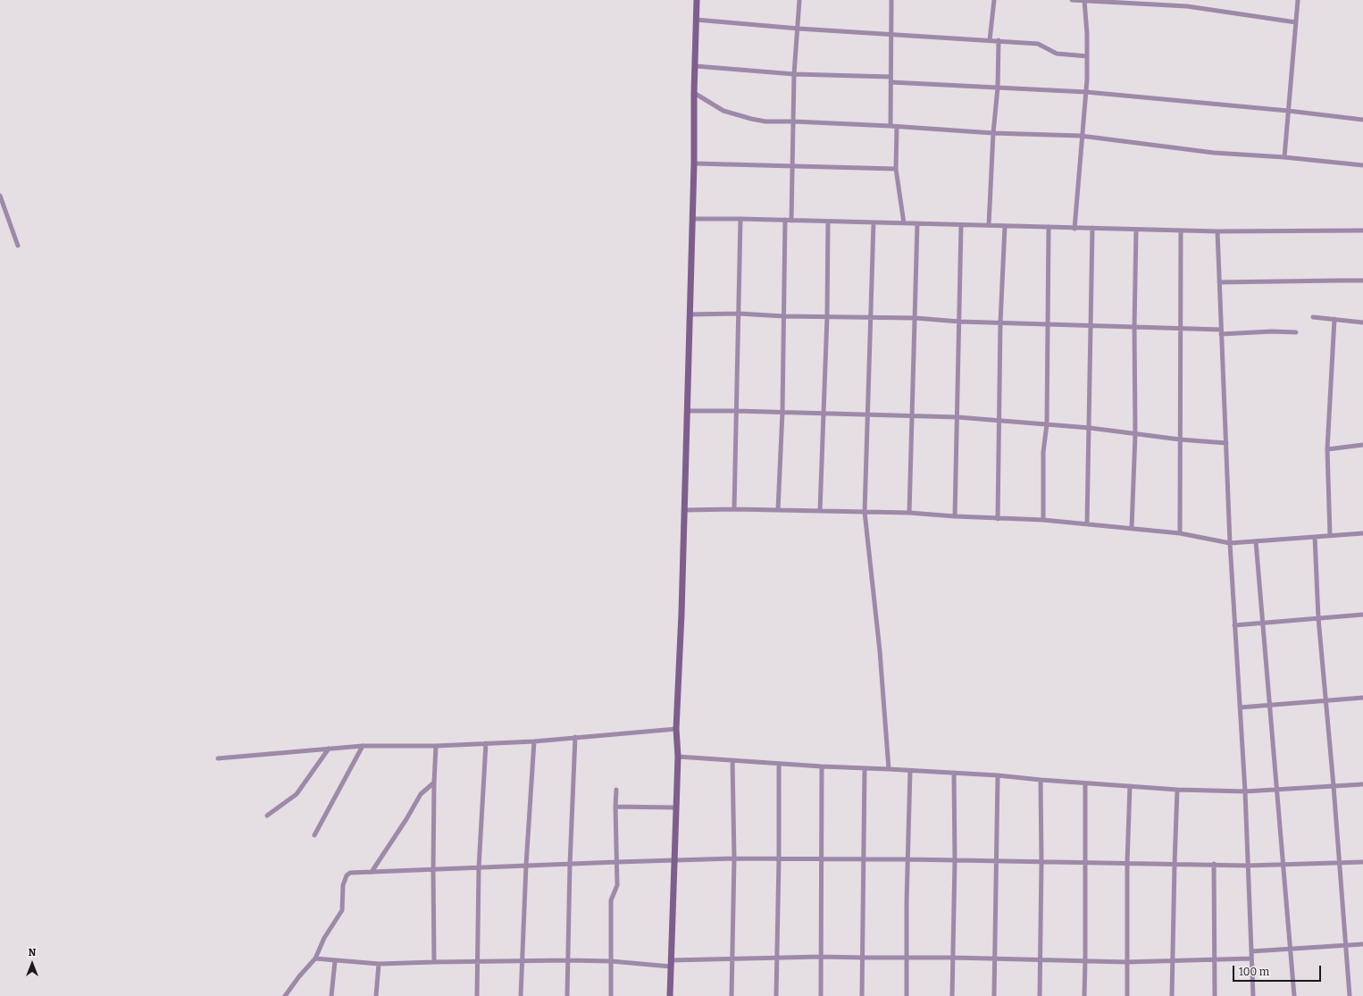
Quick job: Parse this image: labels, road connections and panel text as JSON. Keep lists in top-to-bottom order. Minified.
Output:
{"scale_bar":"100 m","north":"top"}
